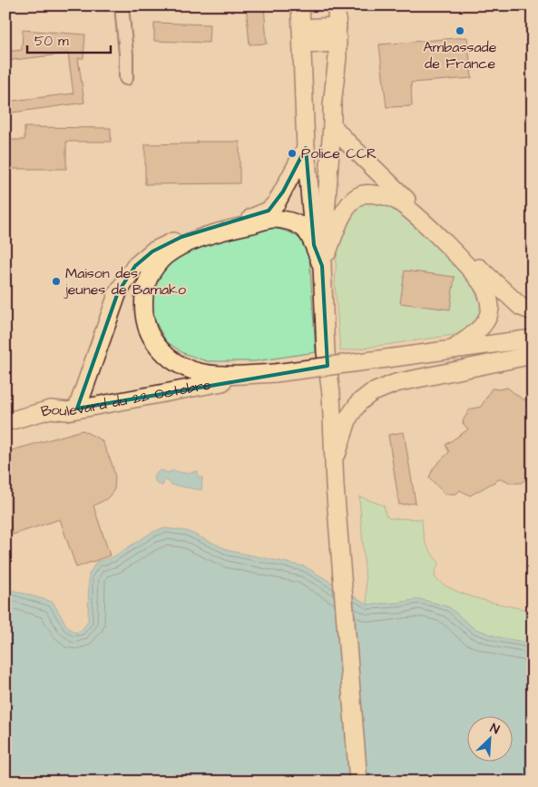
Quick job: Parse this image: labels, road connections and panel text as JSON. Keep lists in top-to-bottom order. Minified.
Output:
{"streets":{"main road":["Boulevard du 22 Octobre"]},"places":["Ambassade de France","Police CCR","Maison des jeunes de Bamako"],"scale_bar":"50 m","north":"top right"}
